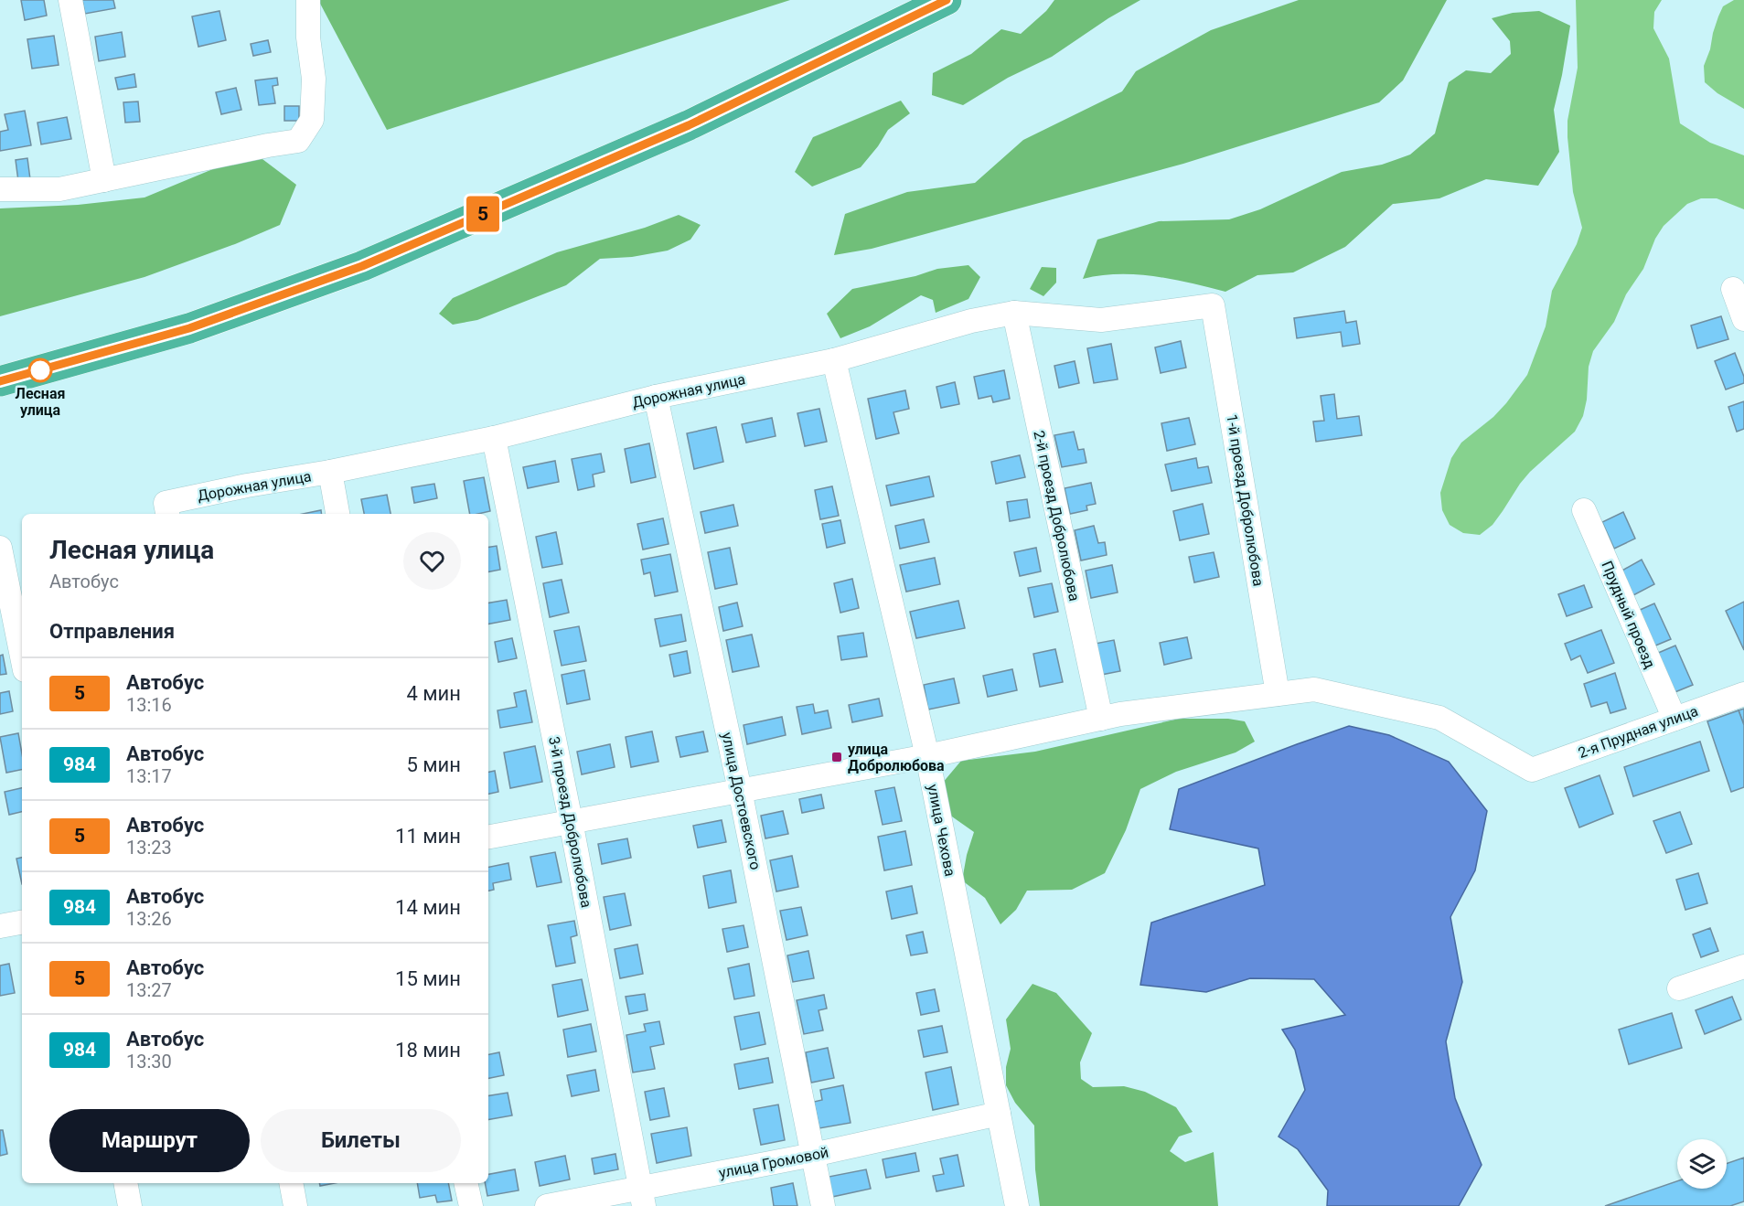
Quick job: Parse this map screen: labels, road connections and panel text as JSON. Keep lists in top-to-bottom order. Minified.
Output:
{"streets":{"street":["Дорожная улица","1-й проезд Добролюбова","2-й проезд Добролюбова","Прудный проезд","2-я Прудная улица","улица Достоевского","3-й проезд Добролюбова","улица Чехова","улица Громовой"]},"crossings":[["Дорожная улица","1-й проезд Добролюбова"],["Дорожная улица","2-й проезд Добролюбова"],["Дорожная улица","улица Достоевского"],["Дорожная улица","3-й проезд Добролюбова"],["Дорожная улица","улица Чехова"],["1-й проезд Добролюбова","2-я Прудная улица"],["Прудный проезд","2-я Прудная улица"],["улица Достоевского","улица Громовой"],["3-й проезд Добролюбова","улица Громовой"],["улица Чехова","улица Громовой"]],"places":{"other":["Лесная улица"],"transit":["улица Добролюбова"]},"lines":["bus line 5"],"page":{"on_map":"5","heading":[["Лесная улица","Автобус"],"Отправления"],"list":[{"mark":"5","name":"Автобус","note":"13:16","value":"4 мин"},{"mark":"984","name":"Автобус","note":"13:17","value":"5 мин"},{"mark":"5","name":"Автобус","note":"13:23","value":"11 мин"},{"mark":"984","name":"Автобус","note":"13:26","value":"14 мин"},{"mark":"5","name":"Автобус","note":"13:27","value":"15 мин"},{"mark":"984","name":"Автобус","note":"13:30","value":"18 мин"}],"buttons":["Маршрут","Билеты"]}}
